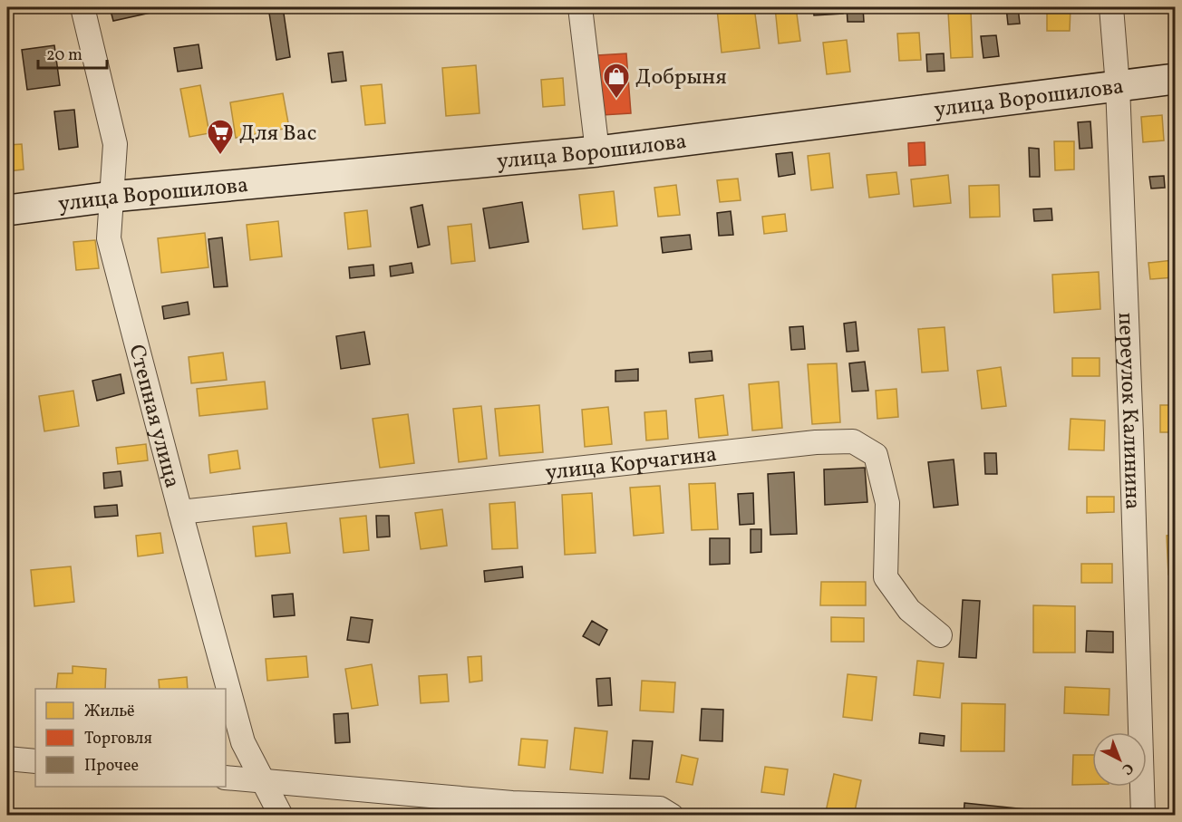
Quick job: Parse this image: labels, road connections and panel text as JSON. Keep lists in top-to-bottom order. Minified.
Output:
{"streets":{"main road":["улица Ворошилова"],"street":["переулок Калинина","Степная улица","улица Корчагина"]},"crossings":[["улица Ворошилова","переулок Калинина"],["улица Ворошилова","Степная улица"],["Степная улица","улица Корчагина"]],"places":{"shop":["Добрыня"],"supermarket":["Для Вас"]},"legend":["Жильё","Торговля","Прочее"],"scale_bar":"20 m","north":"bottom right"}
